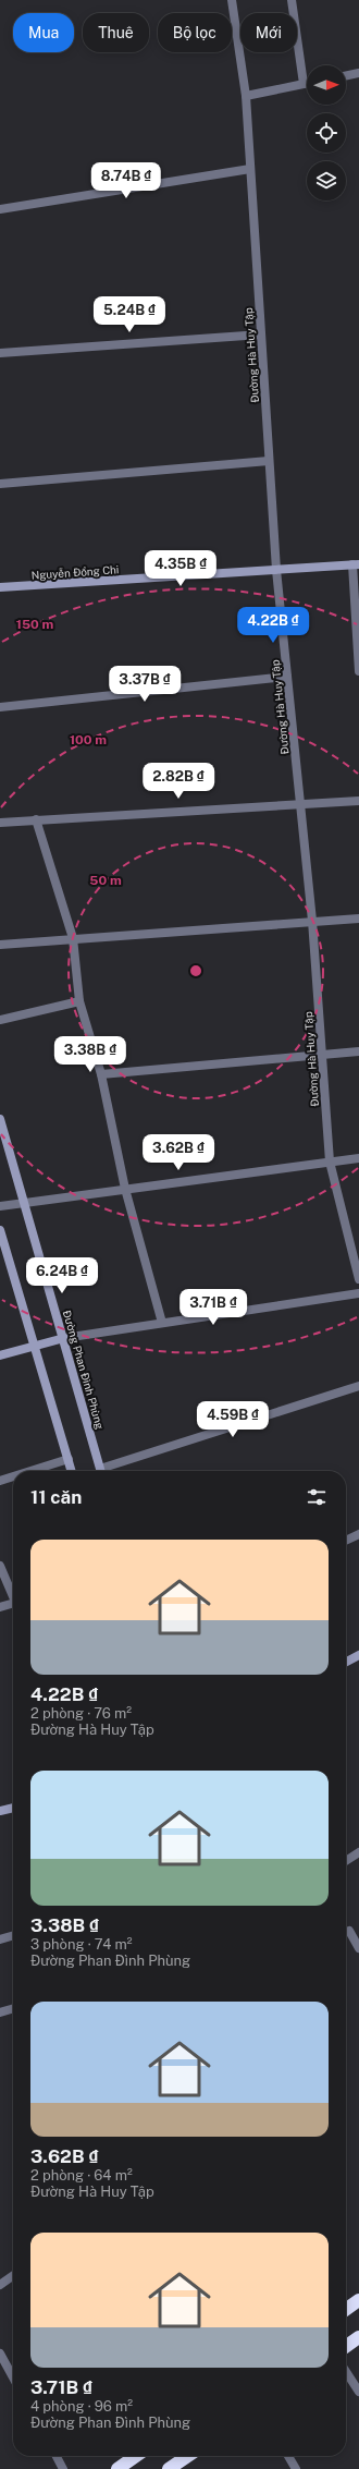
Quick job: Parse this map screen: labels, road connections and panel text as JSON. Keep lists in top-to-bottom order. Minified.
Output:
{"streets":{"street":["Đường Hà Huy Tập","Nguyễn Đổng Chi","Đường Phan Đình Phùng"]},"crossings":[["Đường Hà Huy Tập","Nguyễn Đổng Chi"]],"north":"right","page":{"chip":["Mua","Thuê","Bộ lọc","Mới"],"price":["8.74B ₫","5.24B ₫","4.35B ₫","4.22B ₫","3.37B ₫","2.82B ₫","3.38B ₫","3.62B ₫","6.24B ₫","3.71B ₫","4.59B ₫"],"heading":"11 căn","list":[{"name":"4.22B ₫","note":"2 phòng · 76 m² · Đường Hà Huy Tập"},{"name":"3.38B ₫","note":"3 phòng · 74 m² · Đường Phan Đình Phùng"},{"name":"3.62B ₫","note":"2 phòng · 64 m² · Đường Hà Huy Tập"},{"name":"3.71B ₫","note":"4 phòng · 96 m² · Đường Phan Đình Phùng"}]},"rings":["150 m","100 m","50 m"]}
